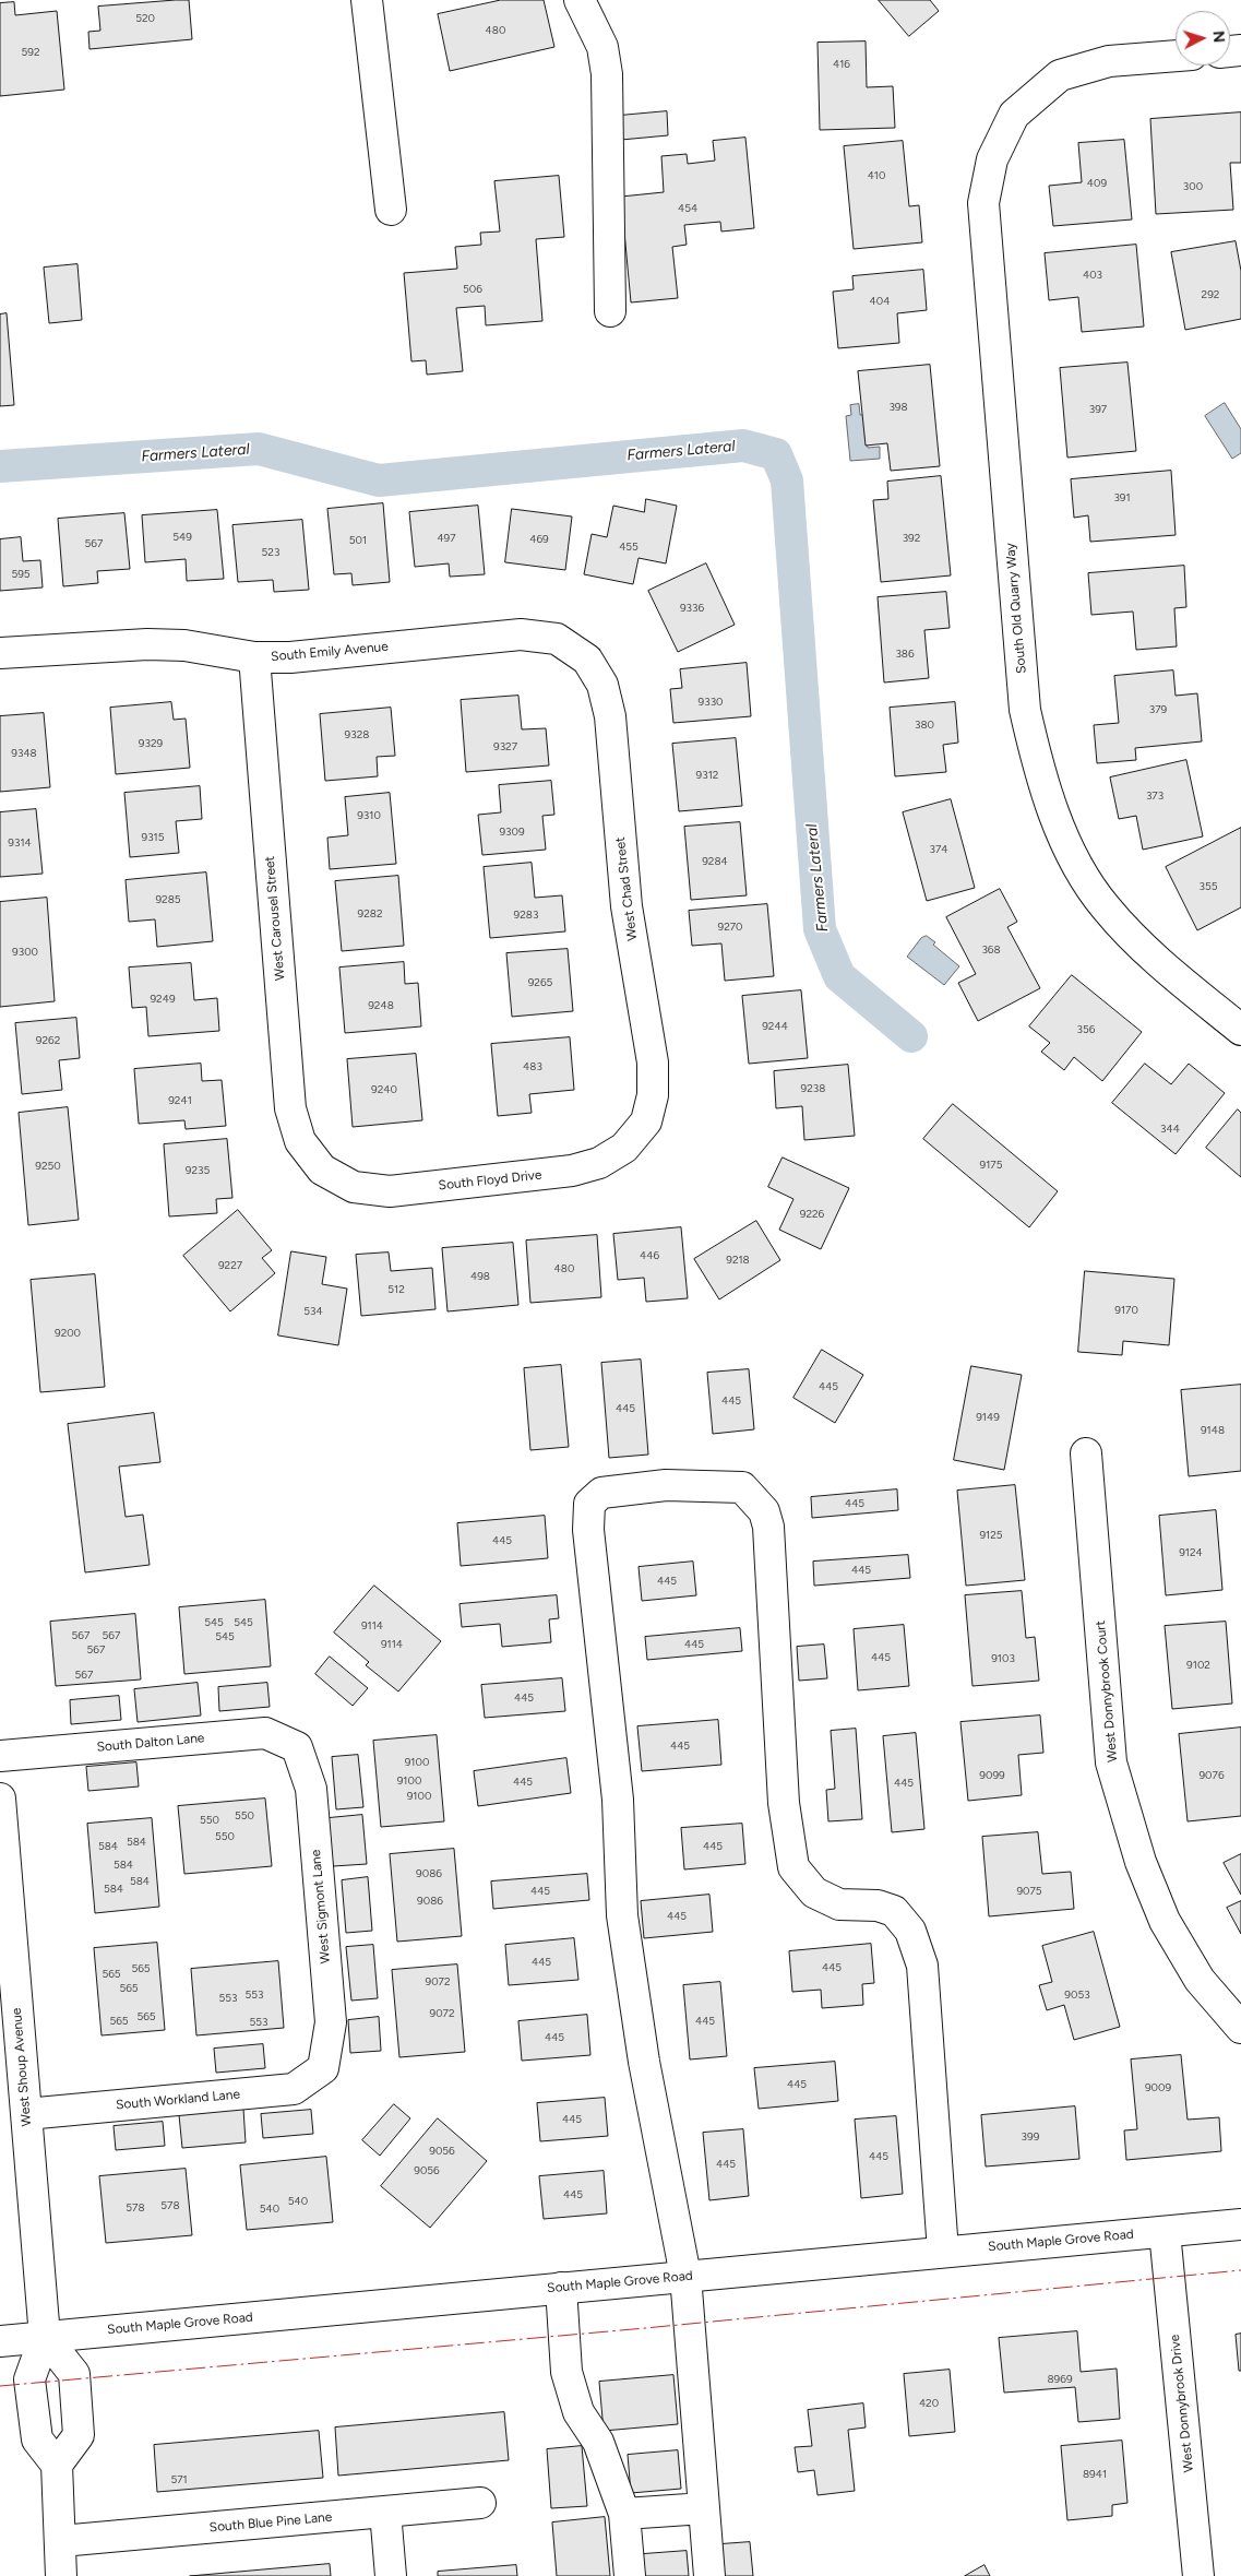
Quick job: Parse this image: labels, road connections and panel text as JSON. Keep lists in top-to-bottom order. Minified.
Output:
{"streets":{"street":["South Old Quarry Way","South Emily Avenue","West Chad Street","West Carousel Street","South Floyd Drive","West Donnybrook Court","South Dalton Lane","West Sigmont Lane","West Shoup Avenue","South Workland Lane","South Maple Grove Road","West Donnybrook Drive","South Blue Pine Lane"]},"crossings":[["South Emily Avenue","West Chad Street"],["South Emily Avenue","West Carousel Street"],["West Chad Street","South Floyd Drive"],["West Carousel Street","South Floyd Drive"],["South Dalton Lane","West Sigmont Lane"],["West Sigmont Lane","South Workland Lane"],["West Shoup Avenue","South Workland Lane"],["West Shoup Avenue","South Maple Grove Road"],["South Maple Grove Road","West Donnybrook Drive"]],"water":["Farmers Lateral"],"house_numbers":["520","480","592","416","410","409","300","454","403","506","292","404","398","397","391","549","497","392","469","501","567","455","523","595","9336","386","9330","379","380","9328","9329","9327","9348","9312","373","9310","9309","9315","9314","374","9284","355","9285","9282","9283","9270","368","9300","9265","9249","9248","9244","356","9262","483","9238","9240","9241","344","9175","9250","9235","9226","446","9218","9227","480","498","512","9170","534","9200","445","445","445","9149","9148","445","9125","445","9124","445","445","545","545","9114","567","567","545","9114","445","567","445","9103","9102","567","445","445","9100","9099","9076","9100","445","445","9100","550","550","550","584","584","445","584","9086","584","584","445","9075","9086","445","445","445","565","565","9072","565","553","9053","553","9072","565","565","445","553","445","445","9009","445","399","9056","445","445","9056","445","540","578","578","540","8969","420","8941","571"],"north":"right"}
